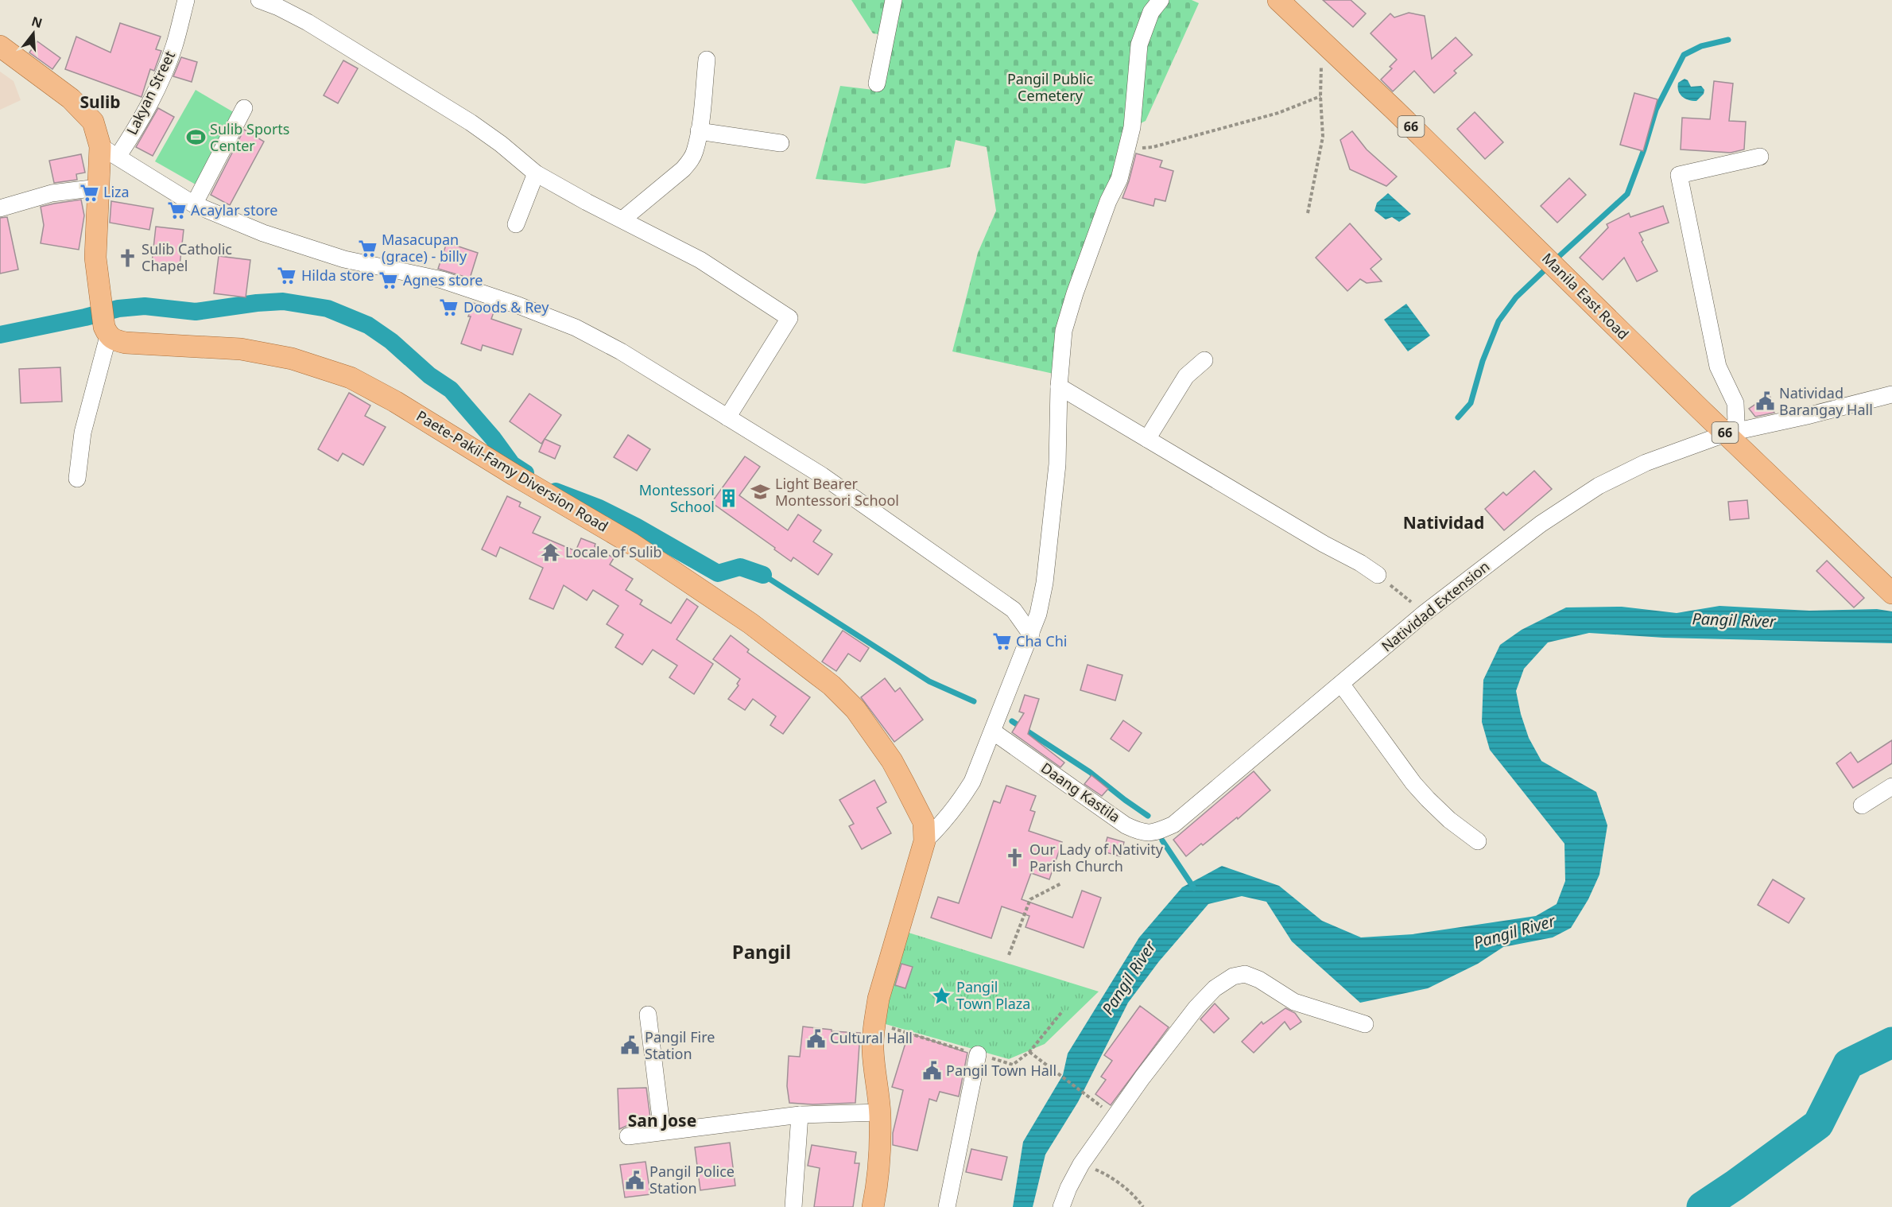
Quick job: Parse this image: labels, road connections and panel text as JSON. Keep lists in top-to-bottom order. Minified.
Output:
{"streets":{"main road":["66","Manila East Road","Paete-Pakil-Famy Diversion Road"],"street":["Lakyan Street","Natividad Extension","Daang Kastila"]},"crossings":[["Manila East Road","Natividad Extension"],["Natividad Extension","Daang Kastila"]],"districts":["Sulib","Natividad","Pangil","San Jose"],"water":["Pangil River"],"parks":["Pangil Public Cemetery"],"places":{"sports":["Sulib Sports Center"],"supermarket":["Liza","Acaylar store","Masacupan (grace) - billy","Hilda store","Agnes store","Doods & Rey","Cha Chi"],"church":["Sulib Catholic Chapel","Our Lady of Nativity Parish Church"],"public building":["Natividad Barangay Hall","Cultural Hall","Pangil Fire Station","Pangil Town Hall","Pangil Police Station"],"school or university":["Light Bearer Montessori School"],"building":["Montessori School"],"temple":["Locale of Sulib"],"place":["Pangil Town Plaza"]},"north":"top"}
